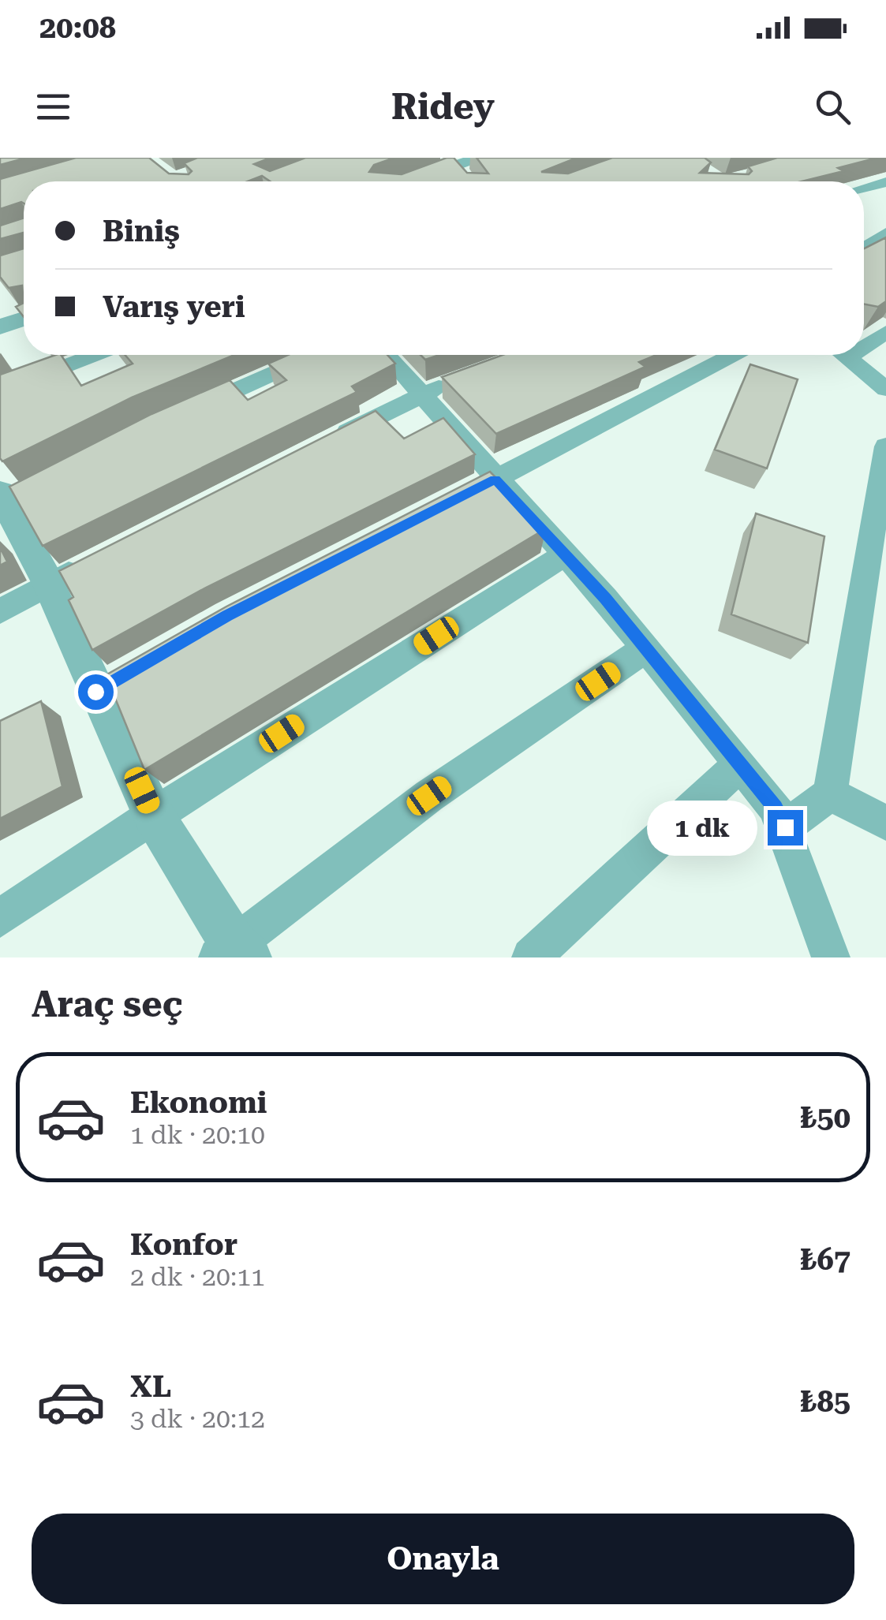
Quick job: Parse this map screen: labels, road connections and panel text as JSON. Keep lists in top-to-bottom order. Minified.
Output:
{"page":{"status":"20:08","header":"Ridey","banner":["Biniş","Varış yeri"],"bubble":"1 dk","heading":"Araç seç","list":[{"name":"Ekonomi","note":"1 dk · 20:10","value":"₺50"},{"name":"Konfor","note":"2 dk · 20:11","value":"₺67"},{"name":"XL","note":"3 dk · 20:12","value":"₺85"}],"buttons":"Onayla"}}
